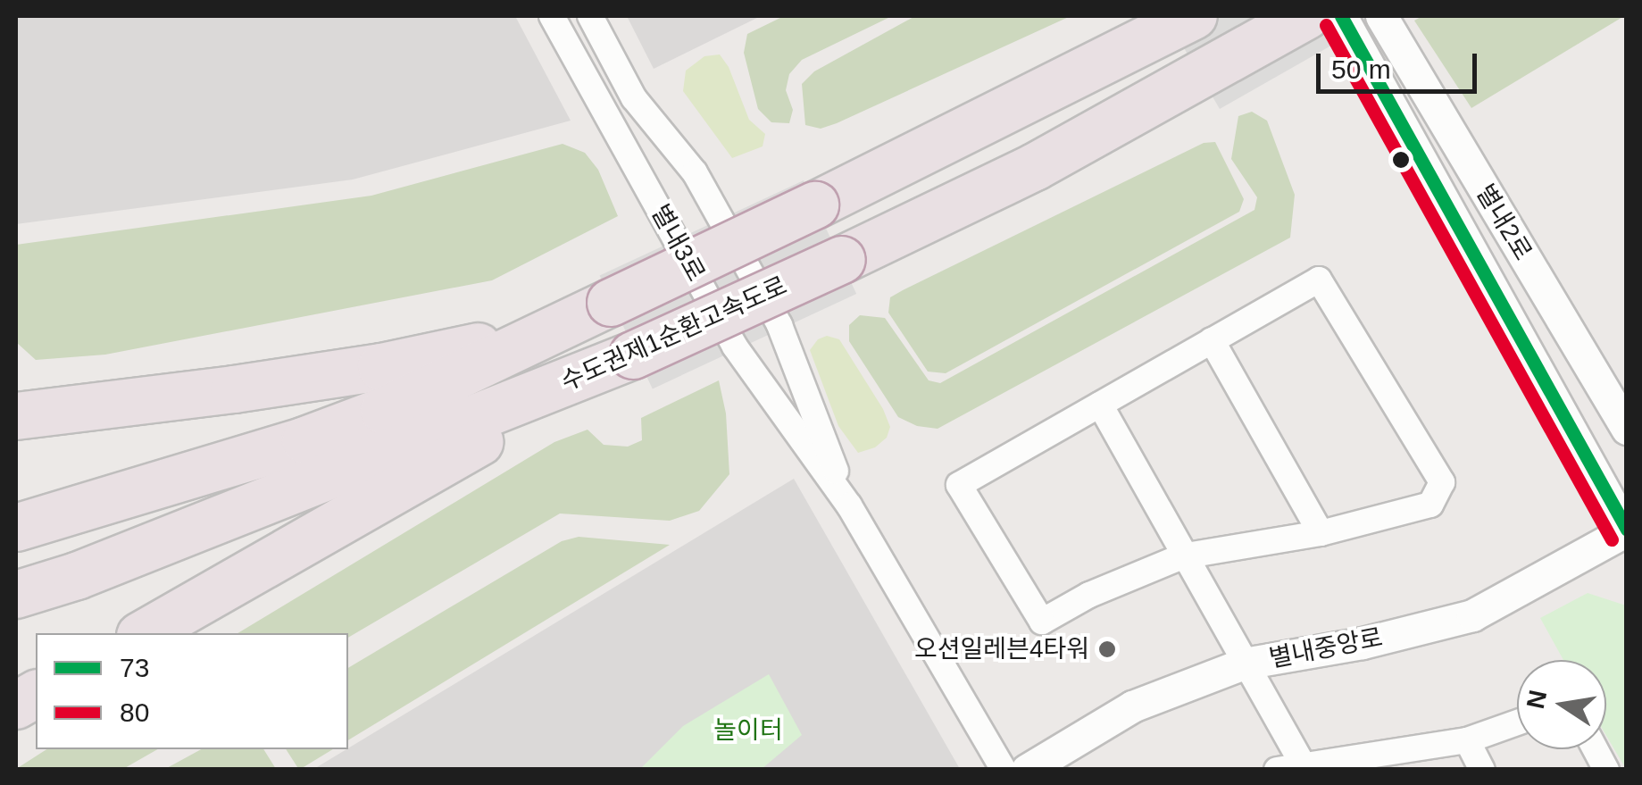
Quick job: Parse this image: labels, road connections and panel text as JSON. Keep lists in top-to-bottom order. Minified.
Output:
{"streets":{"highway":["수도권제1순환고속도로"],"street":["별내2로","별내3로","별내중앙로"]},"crossings":[["별내2로","별내중앙로"]],"parks":["놀이터"],"places":["오션일레븐4타워"],"lines":["transit line 73","transit line 80"],"legend":["73","80"],"scale_bar":"50 m","north":"left"}
